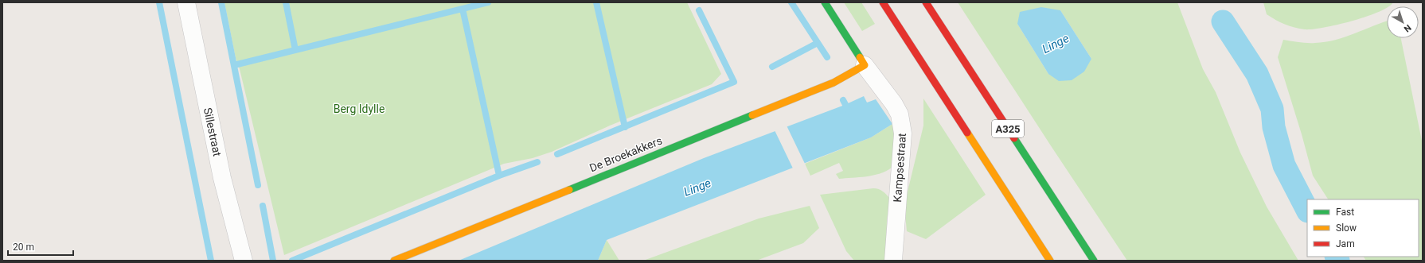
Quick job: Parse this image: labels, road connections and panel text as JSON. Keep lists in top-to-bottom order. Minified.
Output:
{"streets":{"main road":["A325","De Broekakkers","Kampsestraat"],"street":["Sillestraat"]},"crossings":[["De Broekakkers","Kampsestraat"]],"water":["Linge"],"parks":["Berg Idylle"],"legend":["Fast","Slow","Jam"],"scale_bar":"20 m","north":"bottom right"}
